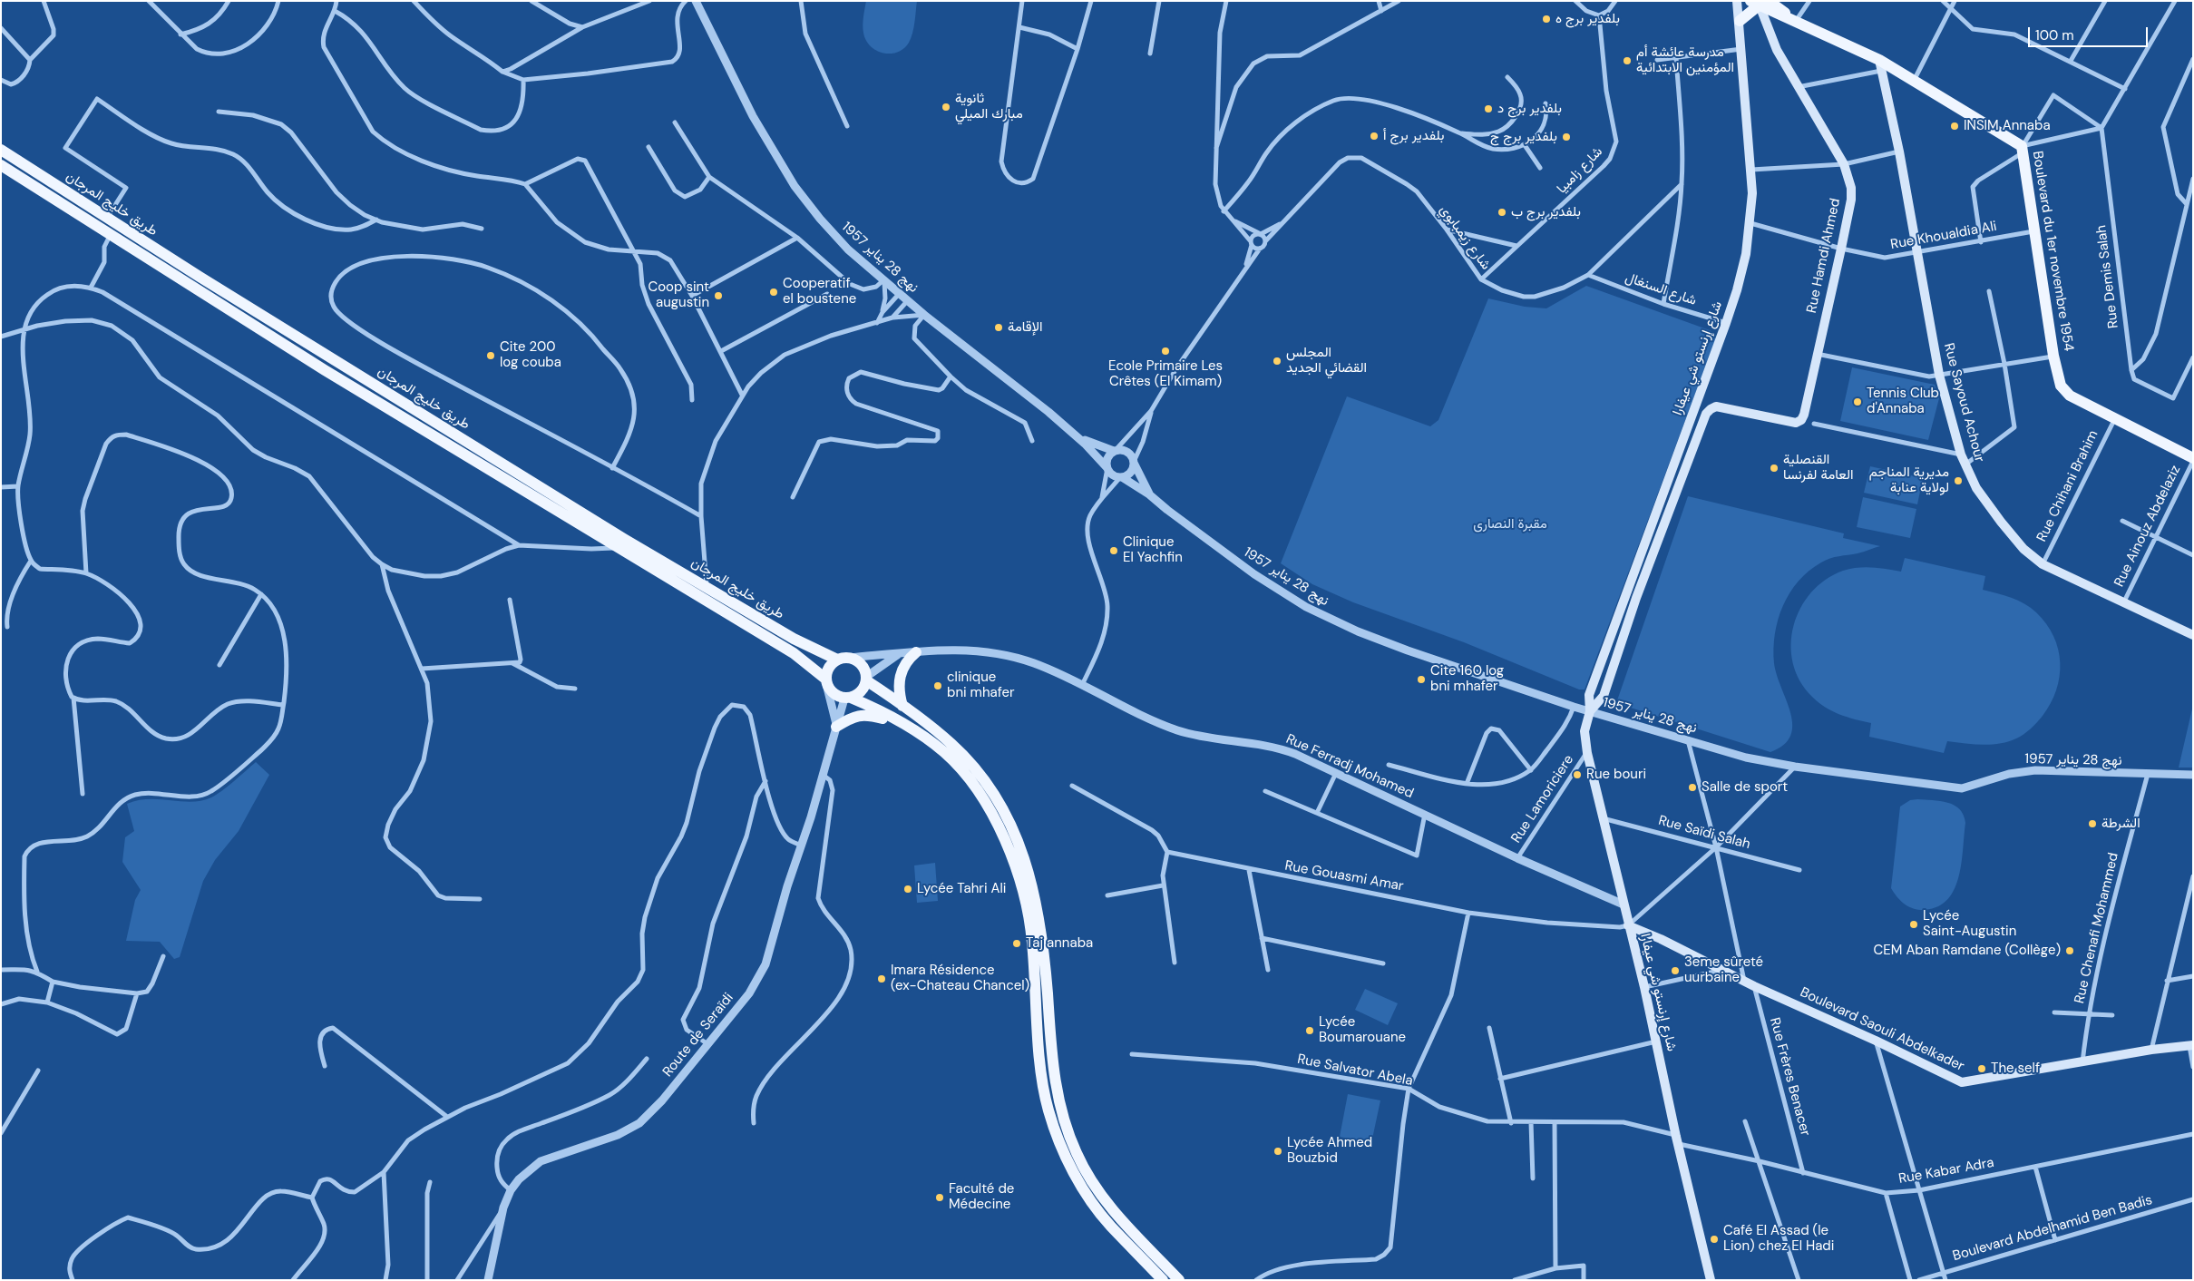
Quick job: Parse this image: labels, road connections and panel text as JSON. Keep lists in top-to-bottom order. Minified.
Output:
{"streets":{"main road":["طريق خليج المرجان","Boulevard du 1er novembre 1954","Rue Hamdi Ahmed","شارع إرنستو شي عيفارا","Rue Sayoud Achour","Boulevard Saouli Abdelkader"],"street":["شارع زامبيا","Rue Khoualdia Ali","شارع زيمبابوي","نهج 28 يناير 1957","Rue Demis Salah","شارع السنغال","Rue Chihani Brahim","Rue Ainouz Abdelaziz","Rue Ferradj Mohamed","Rue Lamoriciere","Rue Saïdi Salah","Rue Gouasmi Amar","Rue Chenafi Mohammed","Route de Seraïdi","Rue Salvator Abela","Rue Frères Benacer","Rue Kabar Adra","Boulevard Abdelhamid Ben Badis"]},"crossings":[["شارع زامبيا","شارع زيمبابوي"],["طريق خليج المرجان","Rue Ferradj Mohamed"],["طريق خليج المرجان","Route de Seraïdi"],["Rue Khoualdia Ali","Boulevard du 1er novembre 1954"],["Rue Khoualdia Ali","Rue Hamdi Ahmed"],["Rue Khoualdia Ali","شارع إرنستو شي عيفارا"],["Rue Khoualdia Ali","Rue Sayoud Achour"],["شارع زيمبابوي","شارع السنغال"],["Boulevard du 1er novembre 1954","Rue Hamdi Ahmed"],["Boulevard du 1er novembre 1954","Rue Sayoud Achour"],["Boulevard du 1er novembre 1954","Rue Chihani Brahim"],["Boulevard du 1er novembre 1954","Rue Ainouz Abdelaziz"],["Rue Hamdi Ahmed","شارع إرنستو شي عيفارا"],["نهج 28 يناير 1957","شارع إرنستو شي عيفارا"],["نهج 28 يناير 1957","Rue Chenafi Mohammed"],["شارع السنغال","شارع إرنستو شي عيفارا"],["شارع إرنستو شي عيفارا","Rue Ferradj Mohamed"],["شارع إرنستو شي عيفارا","Rue Lamoriciere"],["شارع إرنستو شي عيفارا","Rue Saïdi Salah"],["شارع إرنستو شي عيفارا","Rue Gouasmi Amar"],["شارع إرنستو شي عيفارا","Boulevard Saouli Abdelkader"],["شارع إرنستو شي عيفارا","Rue Salvator Abela"],["شارع إرنستو شي عيفارا","Rue Kabar Adra"],["Rue Sayoud Achour","Rue Chihani Brahim"],["Rue Sayoud Achour","Rue Ainouz Abdelaziz"],["Rue Ferradj Mohamed","Rue Lamoriciere"],["Rue Ferradj Mohamed","Route de Seraïdi"],["Rue Gouasmi Amar","Boulevard Saouli Abdelkader"],["Rue Chenafi Mohammed","Boulevard Saouli Abdelkader"],["Boulevard Saouli Abdelkader","Rue Frères Benacer"],["Rue Salvator Abela","Rue Kabar Adra"],["Rue Frères Benacer","Rue Kabar Adra"]],"parks":["مقبرة النصارى"],"places":["بلفدير برج ه","مدرسة عائشة أم المؤمنين الابتدائية","ثانوية مبارك الميلي","بلفدير برج د","INSIM Annaba","بلفدير برج أ","بلفدير برج ج","بلفدير برج ب","Cooperatif el boustene","Coop sint augustin","الإقامة","Ecole Primaire Les Crêtes (El Kimam)","Cite 200 log couba","المجلس القضائي الجديد","Tennis Club d'Annaba","القنصلية العامة لفرنسا","مديرية المناجم لولاية عنابة","Clinique El Yachfin","Cite 160 log bni mhafer","clinique bni mhafer","Rue bouri","Salle de sport","الشرطة","Lycée Tahri Ali","Lycée Saint-Augustin","Taj annaba","CEM Aban Ramdane (Collège)","3eme sûreté uurbaine","Imara Résidence (ex-Chateau Chancel)","Lycée Boumarouane","The self","Lycée Ahmed Bouzbid","Faculté de Médecine","Café El Assad (le Lion) chez El Hadi"],"scale_bar":"100 m"}
